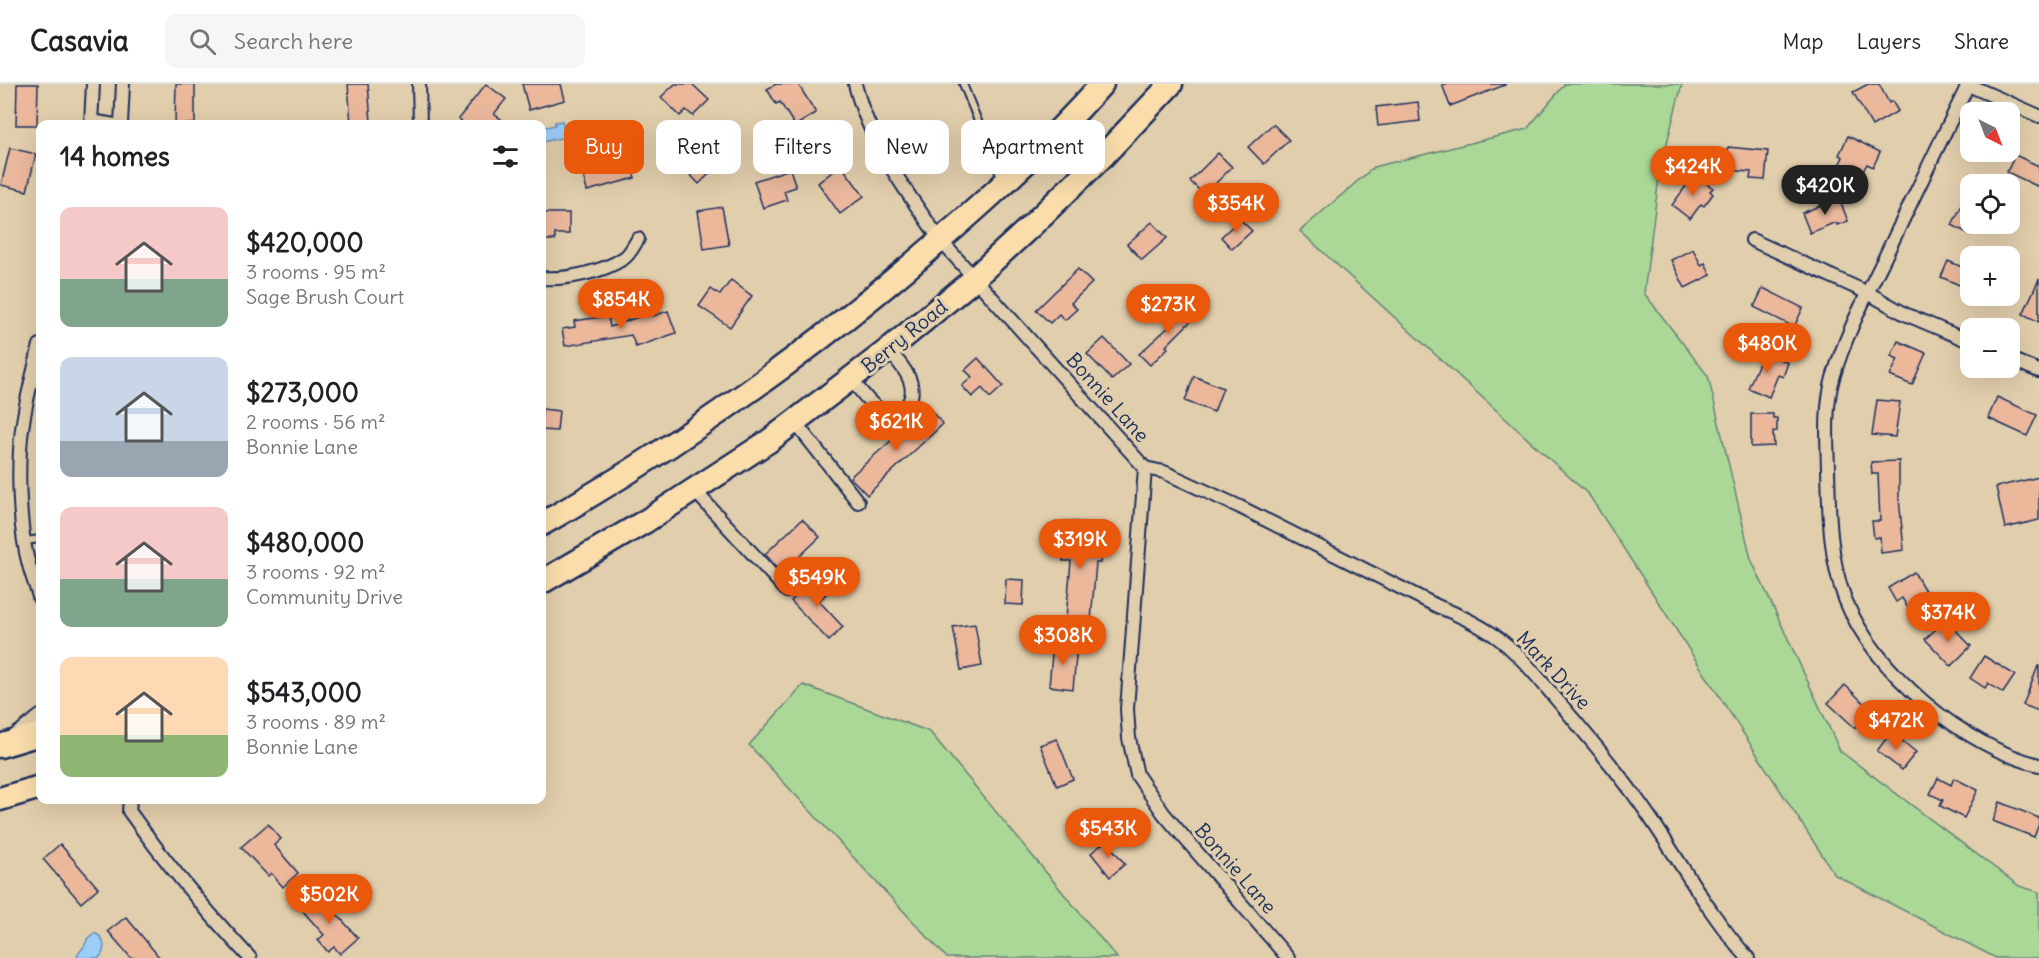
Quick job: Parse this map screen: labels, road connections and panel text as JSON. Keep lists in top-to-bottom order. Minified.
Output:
{"streets":{"highway":["Berry Road"],"street":["Bonnie Lane","Mark Drive"]},"crossings":[["Berry Road","Bonnie Lane"],["Bonnie Lane","Mark Drive"]],"north":"bottom right","page":{"header":"Casavia","search":"Search here","nav":["Map","Layers","Share"],"map_buttons":["+","−"],"chip":["Buy","Rent","Filters","New","Apartment"],"heading":"14 homes","price":["$424K","$420K","$354K","$854K","$273K","$480K","$621K","$319K","$549K","$374K","$308K","$472K","$543K","$502K"],"list":[{"name":"$420,000","note":"3 rooms · 95 m² · Sage Brush Court"},{"name":"$273,000","note":"2 rooms · 56 m² · Bonnie Lane"},{"name":"$480,000","note":"3 rooms · 92 m² · Community Drive"},{"name":"$543,000","note":"3 rooms · 89 m² · Bonnie Lane"}]}}
